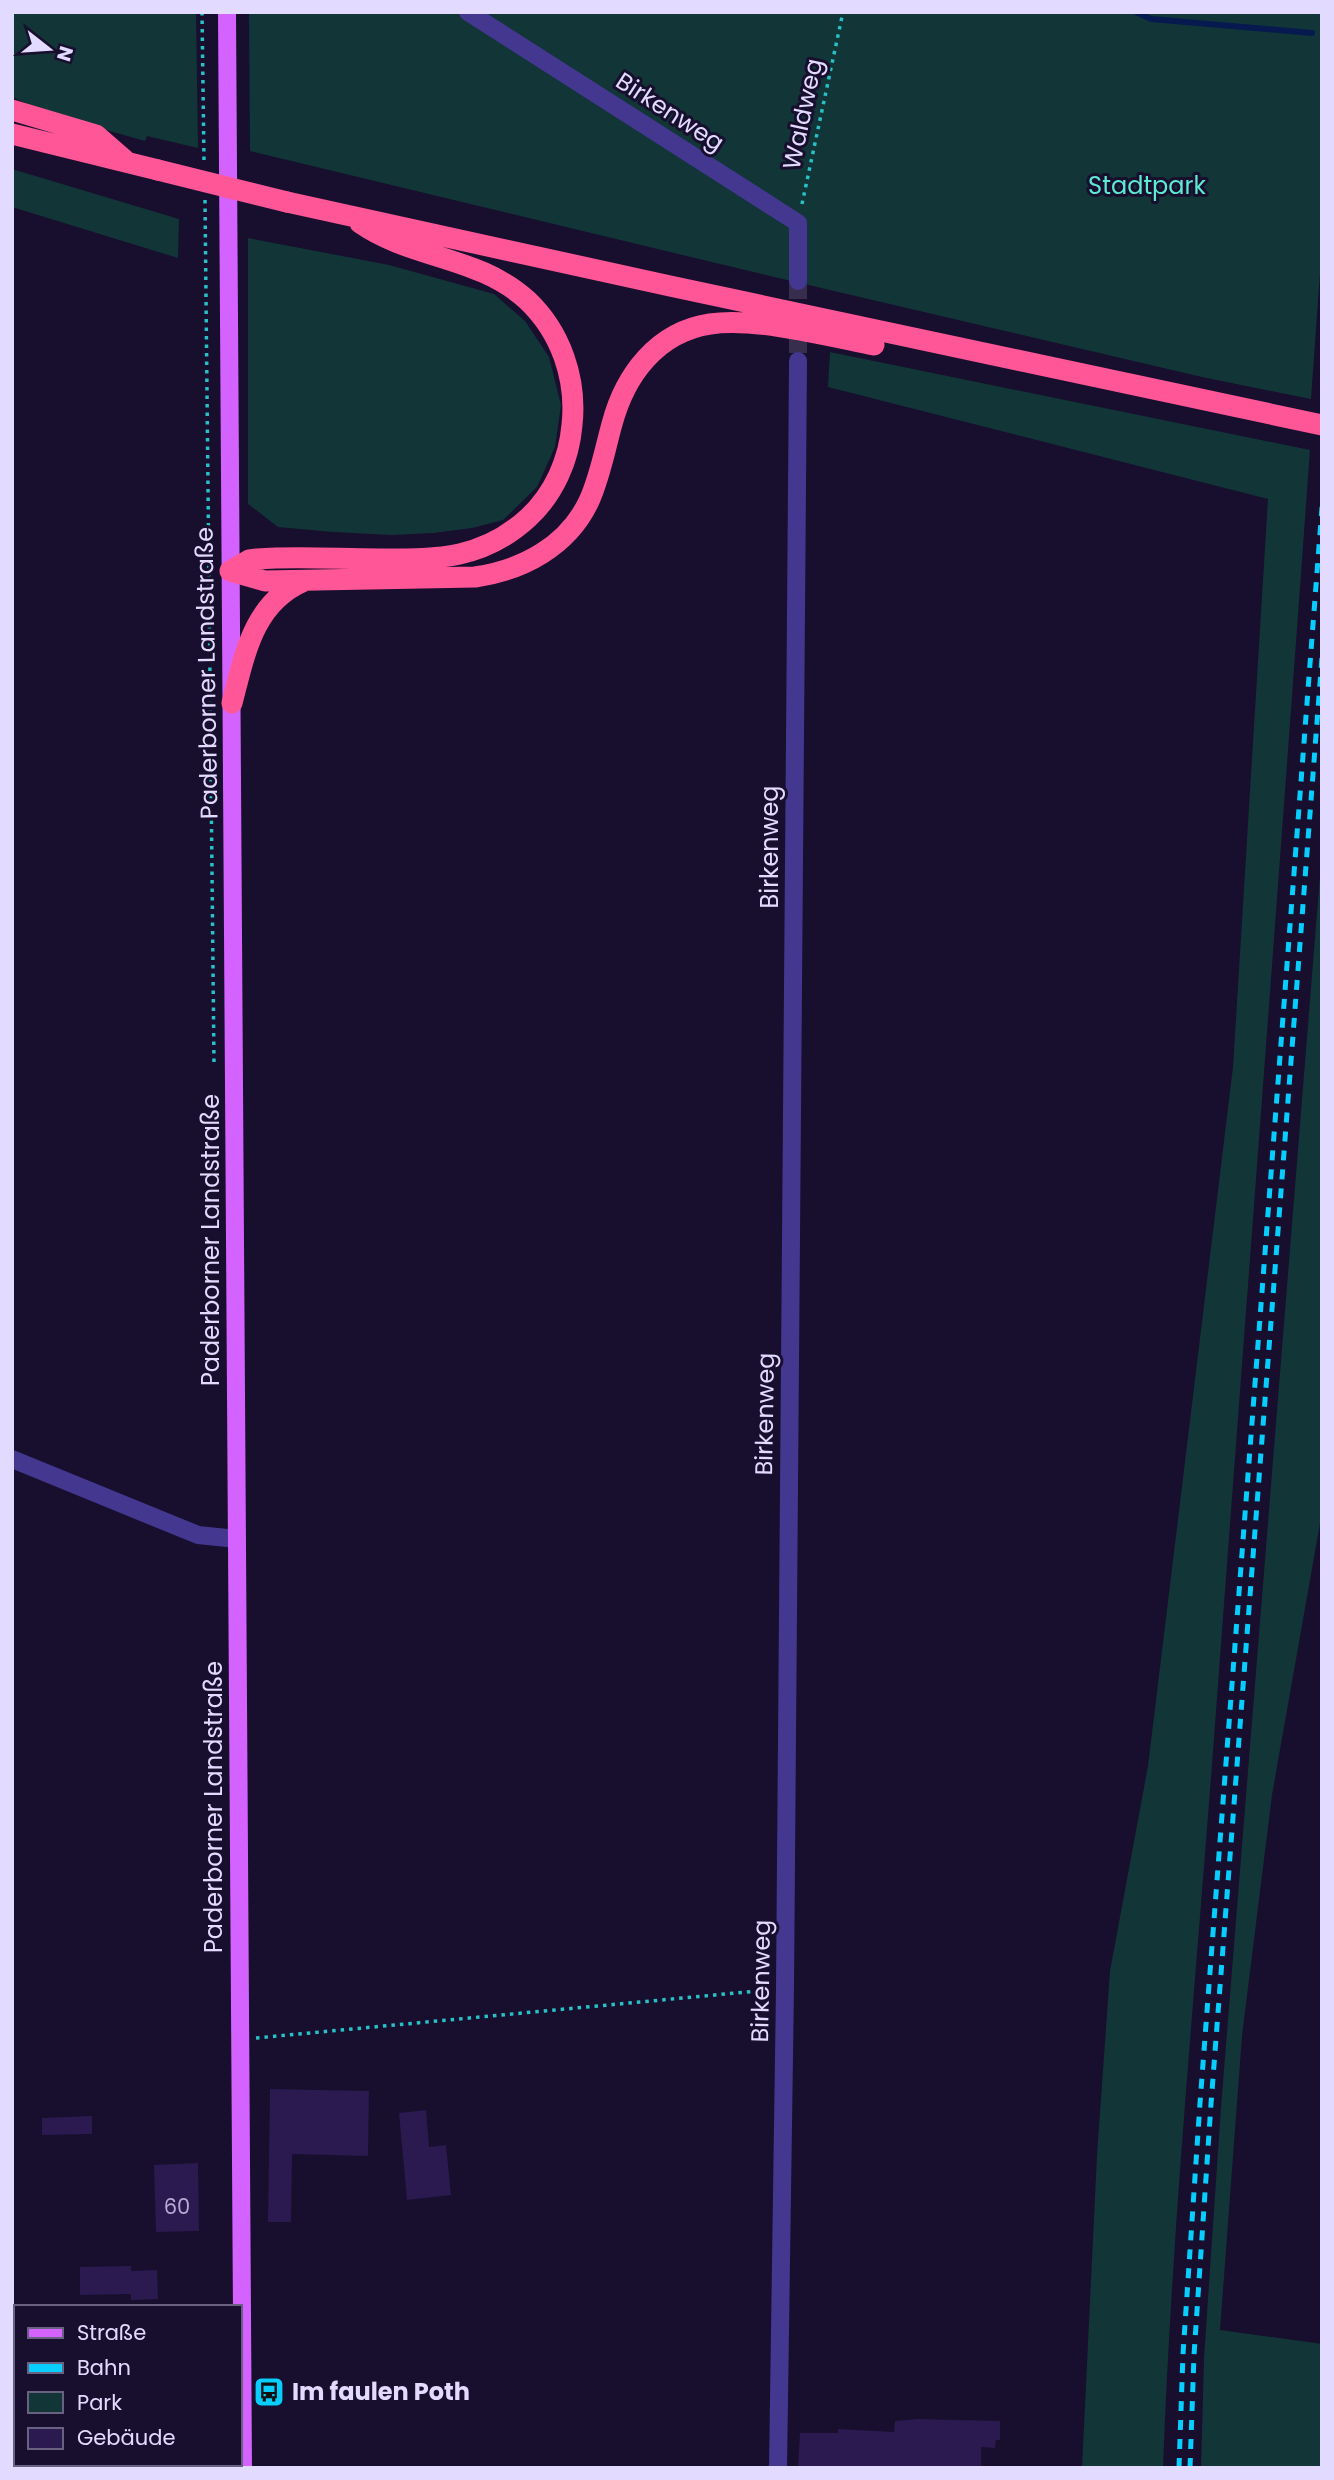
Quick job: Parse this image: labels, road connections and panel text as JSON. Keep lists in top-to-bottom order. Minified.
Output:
{"streets":{"main road":["Paderborner Landstraße"],"street":["Birkenweg"],"path":["Waldweg"]},"crossings":[["Birkenweg","Waldweg"]],"parks":["Stadtpark"],"places":{"bus stop":["Im faulen Poth"]},"house_numbers":["60"],"legend":["Straße","Bahn","Park","Gebäude"],"north":"right"}
